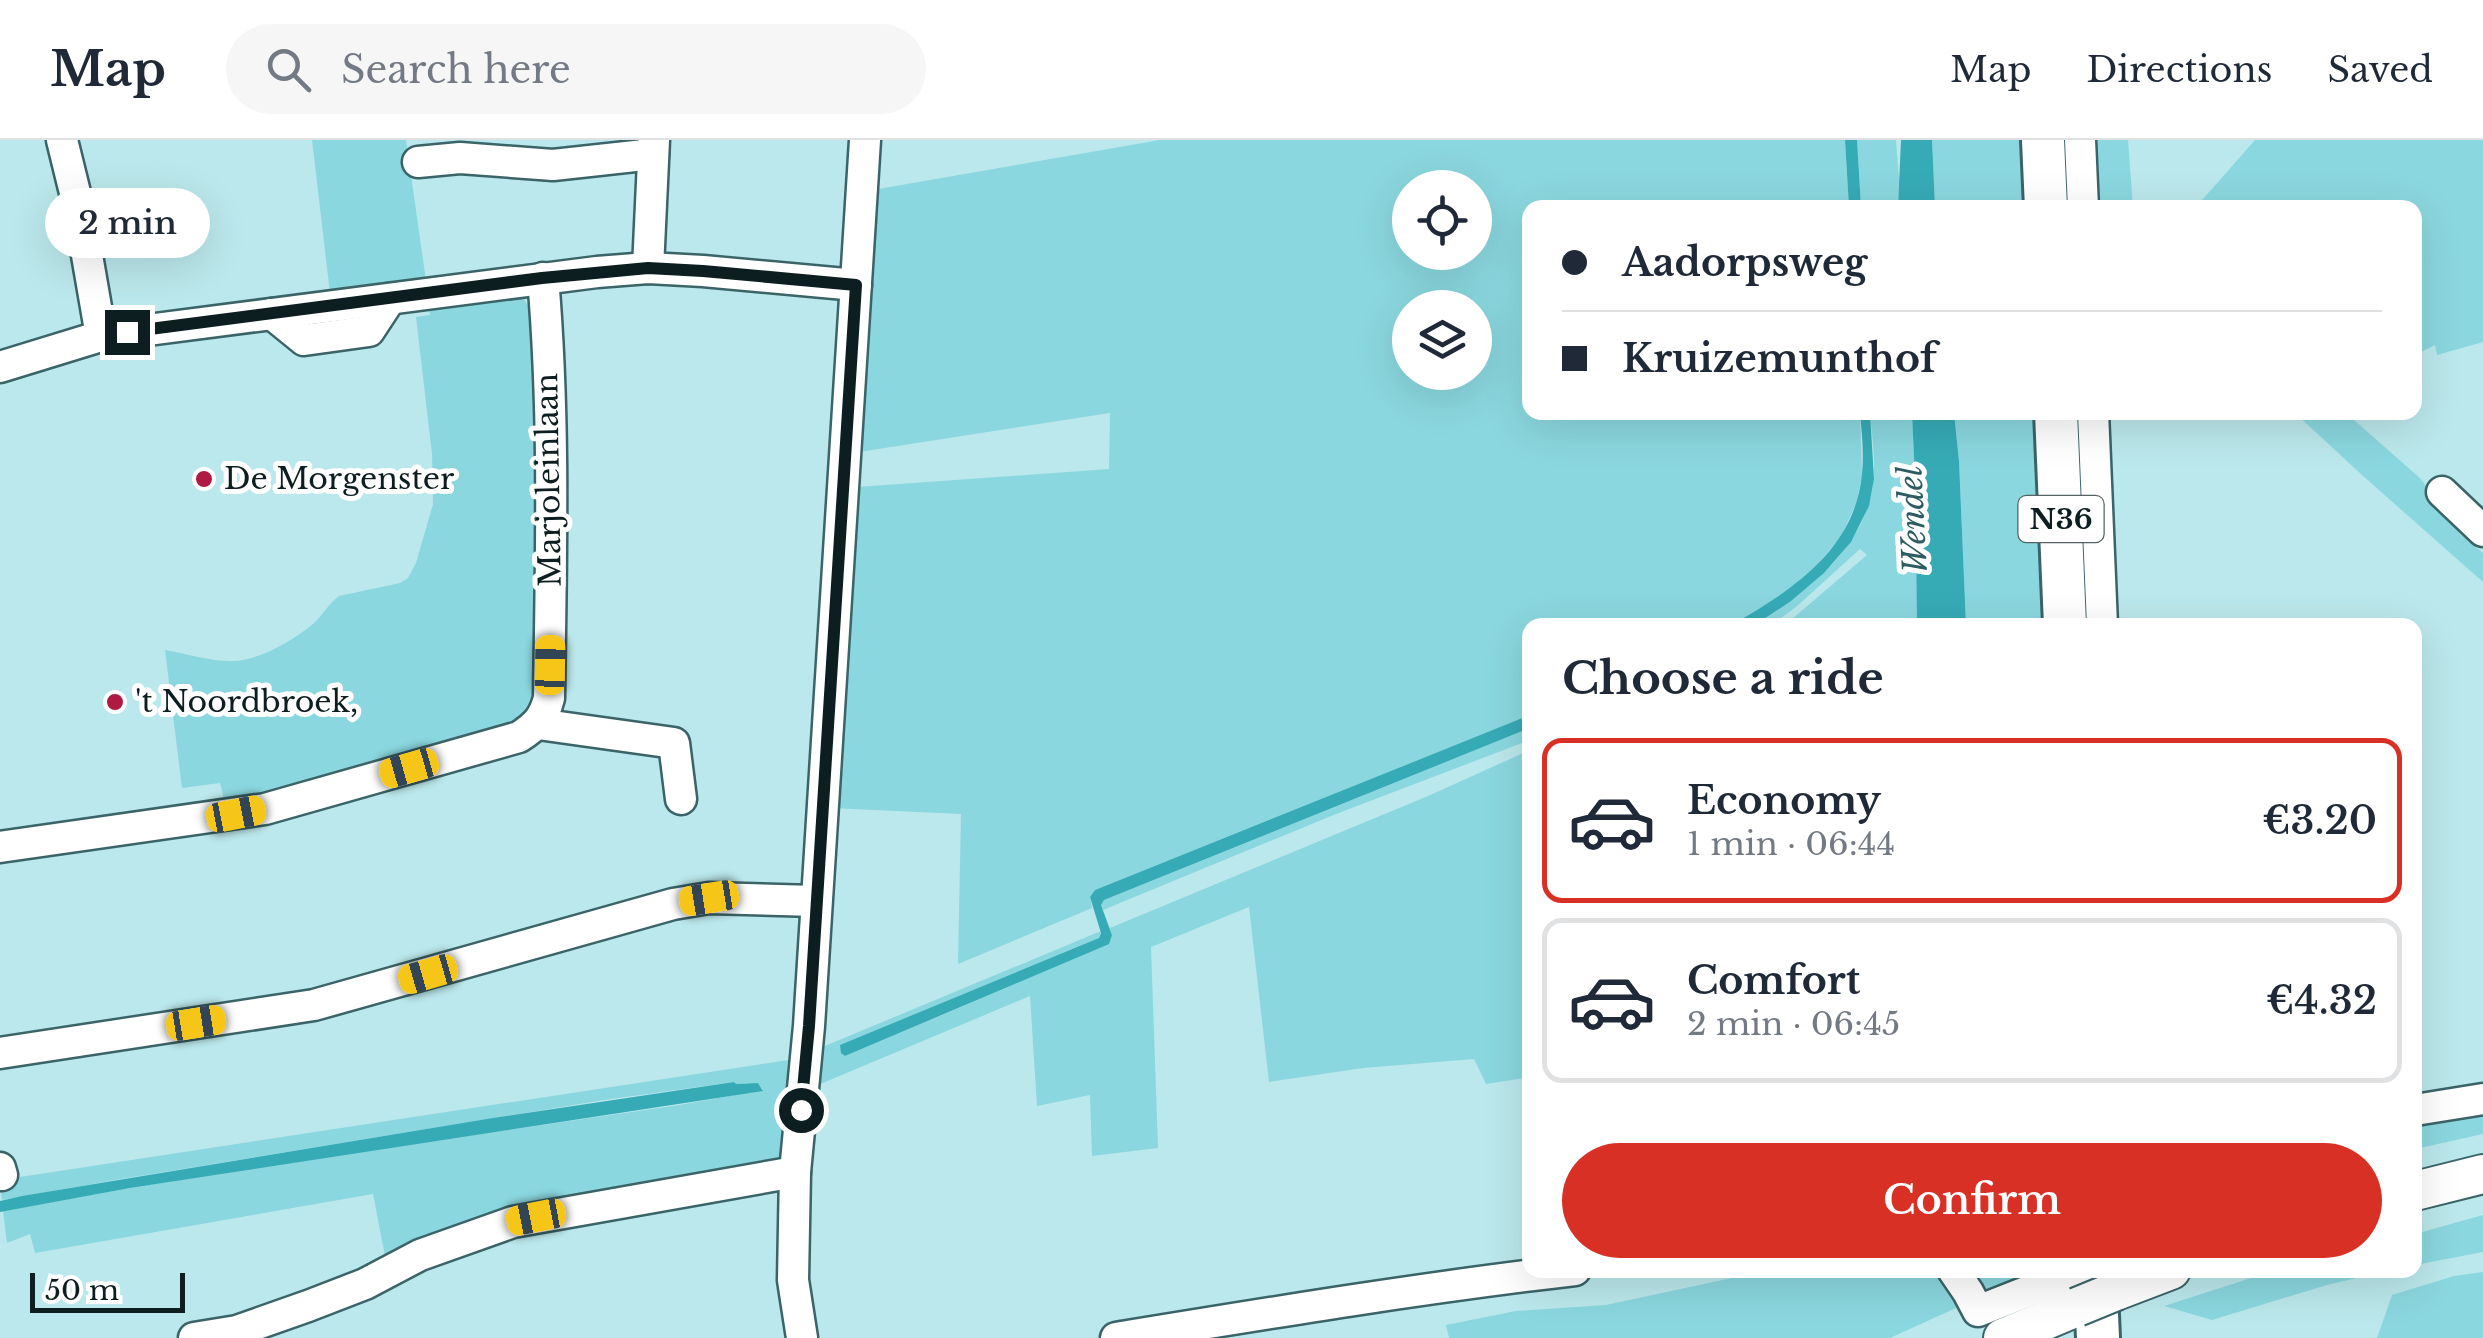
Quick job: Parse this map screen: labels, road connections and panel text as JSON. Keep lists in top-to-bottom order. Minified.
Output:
{"streets":{"highway":["N36"],"street":["Marjoleinlaan"]},"water":["Wendel"],"places":["De Morgenster","'t Noordbroek,"],"scale_bar":"50 m","page":{"header":"Map","search":"Search here","nav":["Map","Directions","Saved"],"bubble":"2 min","banner":["Aadorpsweg","Kruizemunthof"],"heading":"Choose a ride","list":[{"name":"Economy","note":"1 min · 06:44","value":"€3.20"},{"name":"Comfort","note":"2 min · 06:45","value":"€4.32"}],"buttons":"Confirm","scale":"50 m"}}
